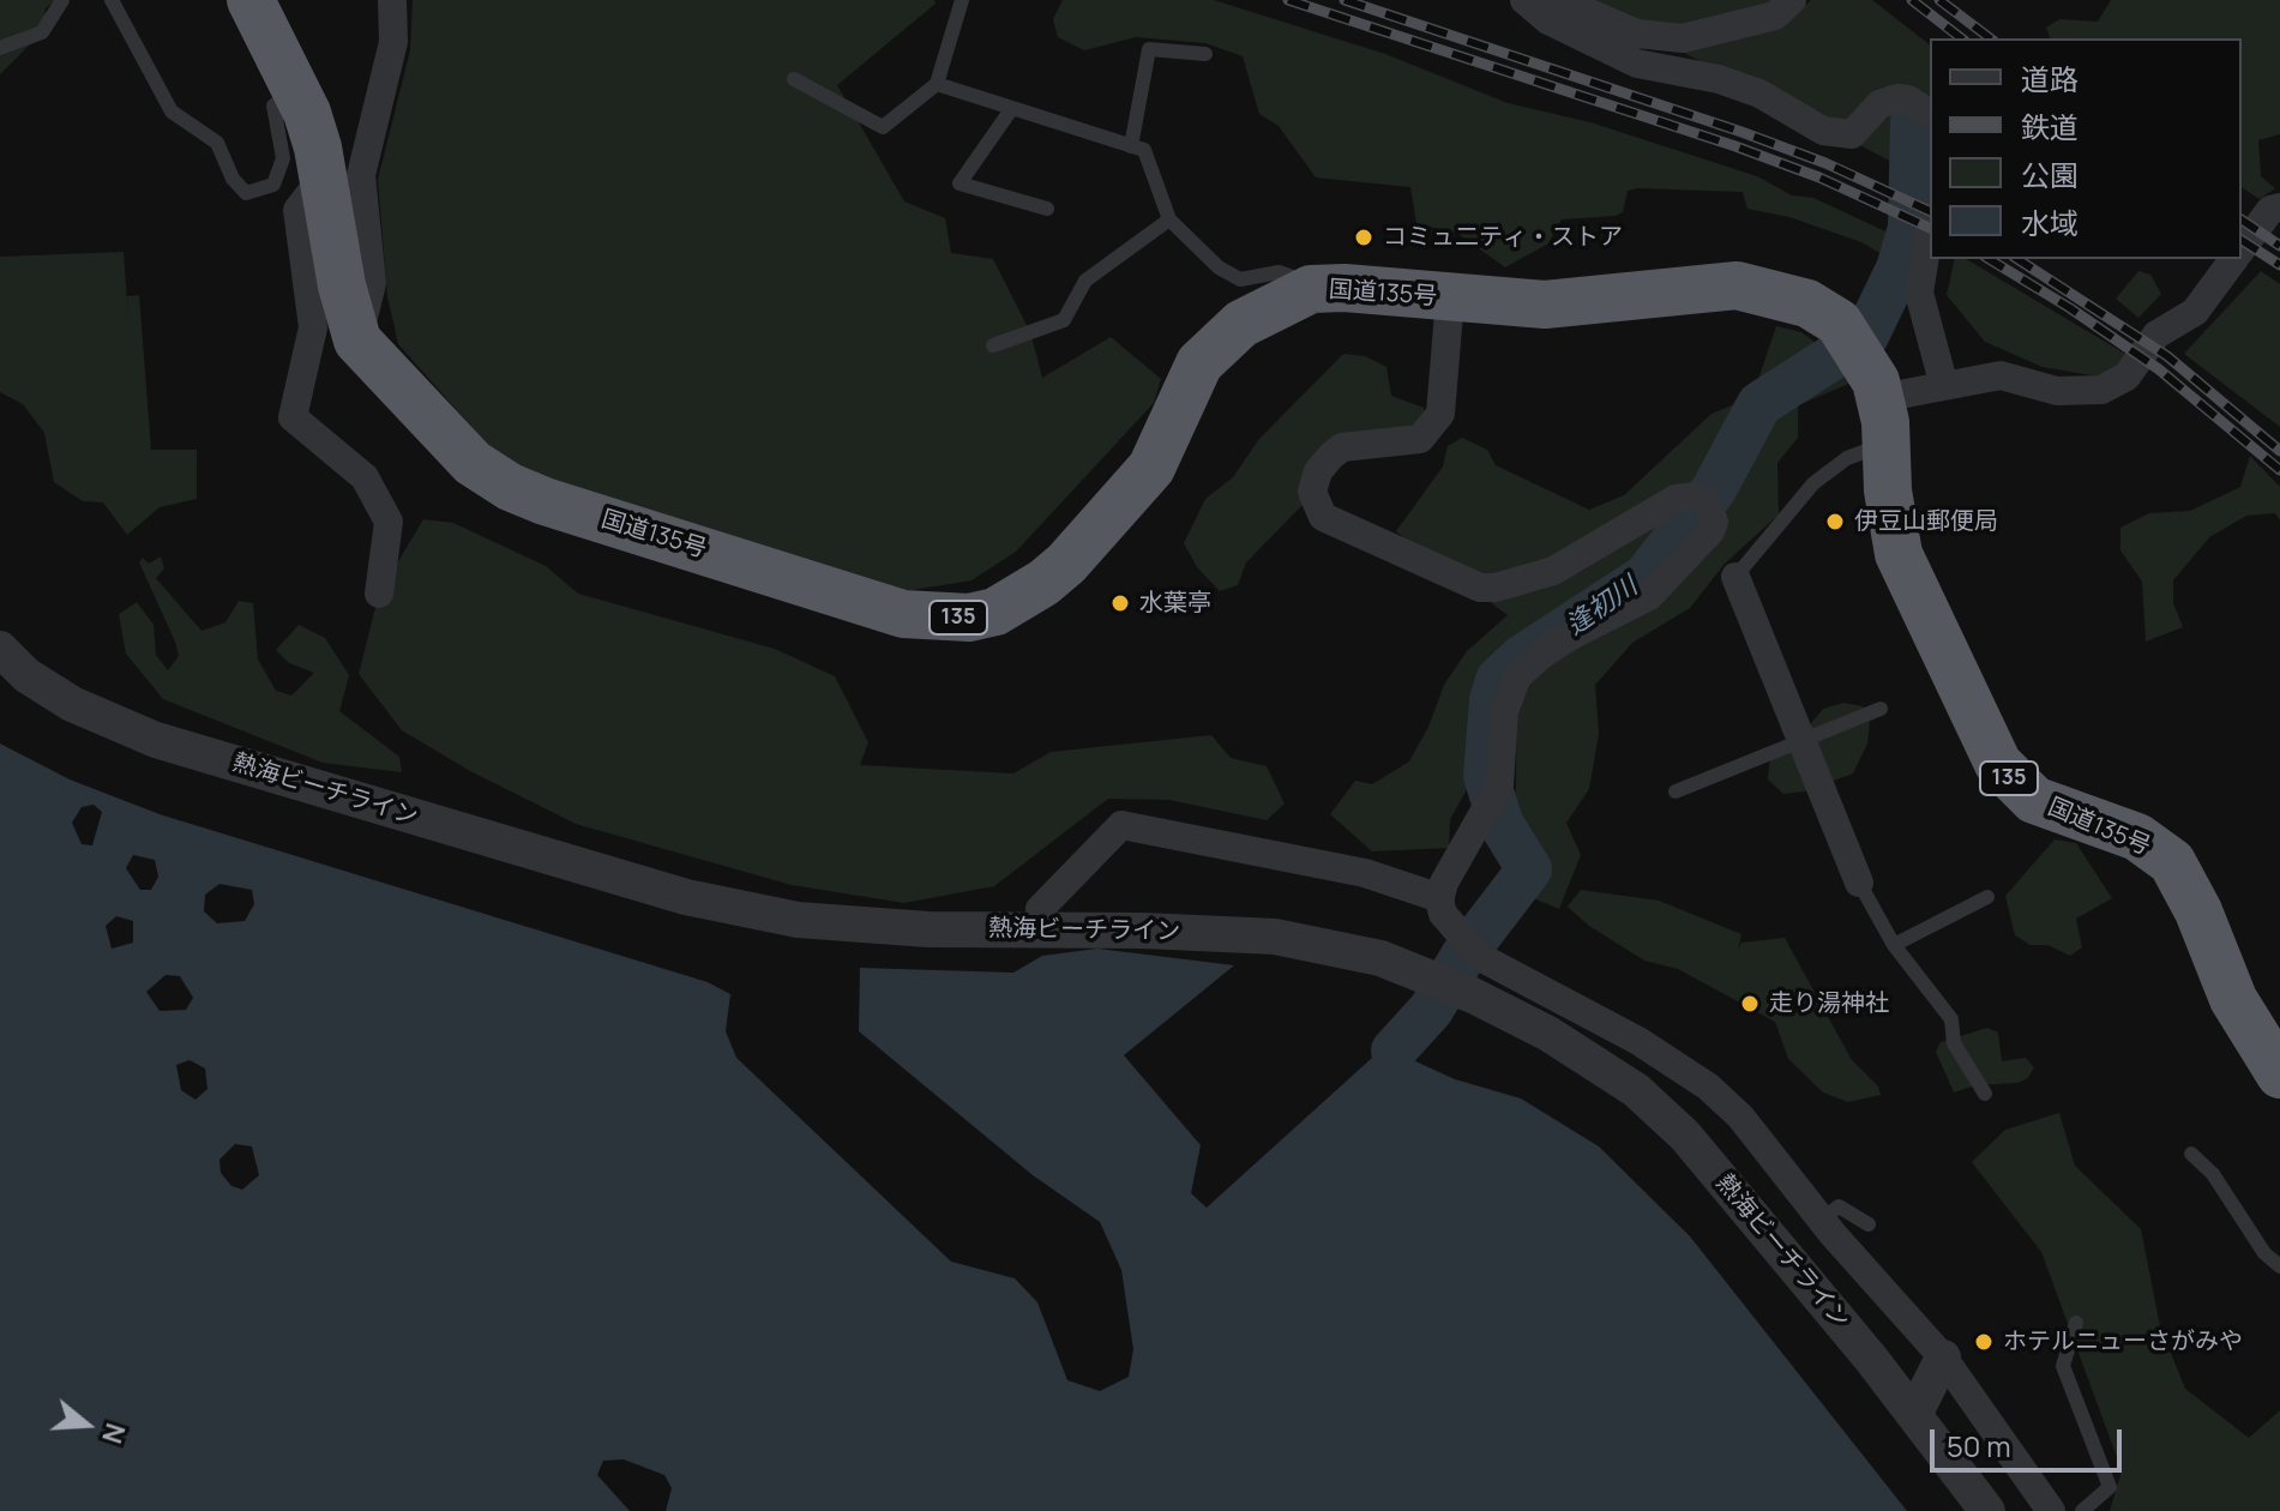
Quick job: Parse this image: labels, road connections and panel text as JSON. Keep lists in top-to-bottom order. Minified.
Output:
{"streets":{"highway":["国道135号","135"],"street":["熱海ビーチライン"]},"water":["逢初川"],"places":["コミュ二ティ・ストア","伊豆山郵便局","水葉亭","走り湯神社","ホテルニューさがみや"],"legend":["道路","鉄道","公園","水域"],"scale_bar":"50 m","north":"right"}
